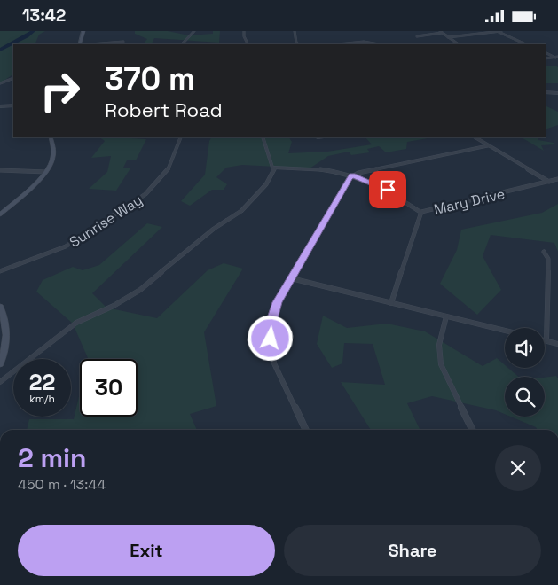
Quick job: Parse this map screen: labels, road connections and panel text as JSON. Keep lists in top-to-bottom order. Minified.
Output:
{"streets":{"street":["Mary Drive","Sunrise Way"]},"page":{"status":"13:42","turn":["370 m","Robert Road"],"speed":"22 km/h","limit":"30","heading":["2 min","450 m · 13:44"],"buttons":["Exit","Share"]}}
